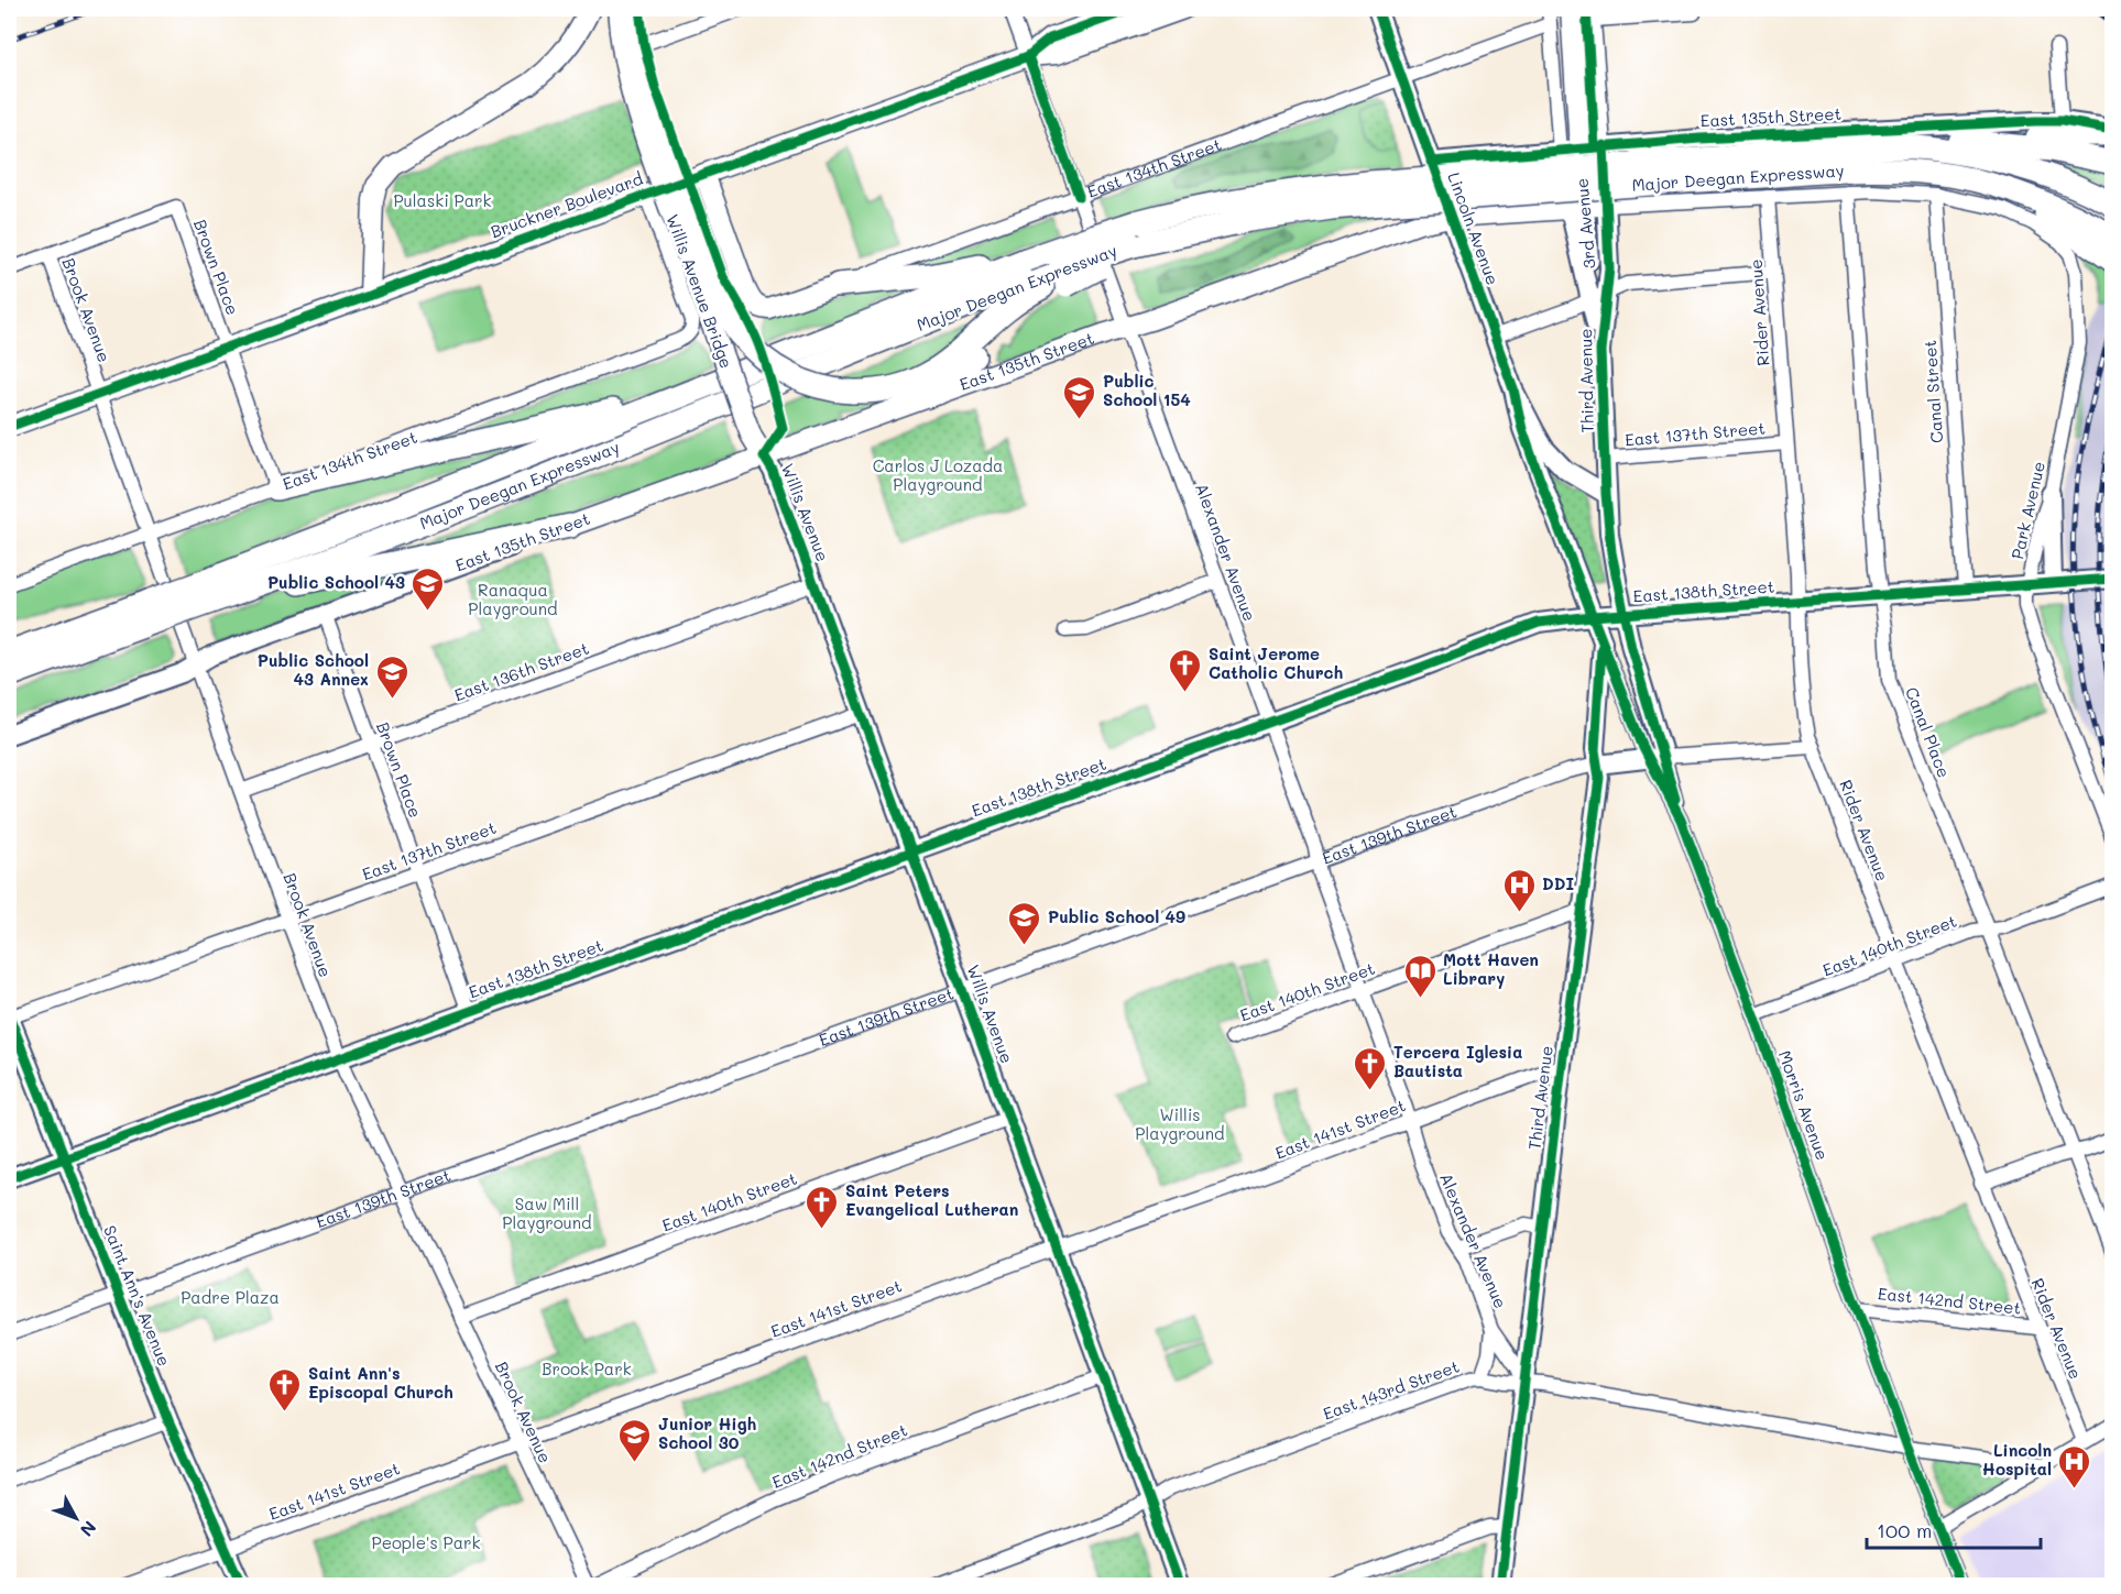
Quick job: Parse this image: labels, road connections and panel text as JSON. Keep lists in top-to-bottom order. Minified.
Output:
{"streets":{"highway":["Major Deegan Expressway"],"main road":["East 135th Street","East 134th Street","Bruckner Boulevard","3rd Avenue","Lincoln Avenue","Willis Avenue Bridge","Third Avenue","Willis Avenue","East 138th Street","East 139th Street","Saint Ann's Avenue"],"street":["Brown Place","Brook Avenue","Rider Avenue","Canal Street","East 137th Street","Park Avenue","Alexander Avenue","East 136th Street","Canal Place","East 140th Street","Morris Avenue","East 141st Street","East 142nd Street","East 143rd Street"]},"crossings":[["East 135th Street","3rd Avenue"],["East 135th Street","Lincoln Avenue"],["East 135th Street","Brown Place"],["East 135th Street","Willis Avenue Bridge"],["East 135th Street","Brook Avenue"],["East 135th Street","Rider Avenue"],["East 135th Street","Third Avenue"],["East 135th Street","Canal Street"],["East 135th Street","Park Avenue"],["East 135th Street","Willis Avenue"],["East 135th Street","Alexander Avenue"],["East 135th Street","Canal Place"],["East 134th Street","Bruckner Boulevard"],["East 134th Street","Lincoln Avenue"],["East 134th Street","Brown Place"],["East 134th Street","Brook Avenue"],["East 134th Street","Alexander Avenue"],["Bruckner Boulevard","Brown Place"],["Bruckner Boulevard","Brook Avenue"],["Bruckner Boulevard","Alexander Avenue"],["3rd Avenue","Third Avenue"],["Lincoln Avenue","Third Avenue"],["Brown Place","Brook Avenue"],["Brown Place","East 137th Street"],["Brown Place","East 138th Street"],["Brown Place","East 136th Street"],["Willis Avenue Bridge","Willis Avenue"],["Brook Avenue","East 137th Street"],["Brook Avenue","East 138th Street"],["Brook Avenue","East 136th Street"],["Brook Avenue","East 139th Street"],["Brook Avenue","East 140th Street"],["Brook Avenue","East 141st Street"],["Rider Avenue","East 137th Street"],["Rider Avenue","East 138th Street"],["Rider Avenue","East 139th Street"],["Rider Avenue","East 140th Street"],["Rider Avenue","East 142nd Street"],["Third Avenue","East 137th Street"],["Third Avenue","Alexander Avenue"],["Third Avenue","East 138th Street"],["Third Avenue","East 139th Street"],["Third Avenue","East 140th Street"],["Third Avenue","East 141st Street"],["Third Avenue","East 143rd Street"],["Canal Street","East 138th Street"],["East 137th Street","Willis Avenue"],["East 137th Street","Saint Ann's Avenue"],["Park Avenue","East 138th Street"],["Willis Avenue","East 138th Street"],["Willis Avenue","East 136th Street"],["Willis Avenue","East 139th Street"],["Willis Avenue","East 140th Street"],["Willis Avenue","East 141st Street"],["Willis Avenue","East 142nd Street"],["Willis Avenue","East 143rd Street"],["Alexander Avenue","East 138th Street"],["Alexander Avenue","East 139th Street"],["Alexander Avenue","East 140th Street"],["Alexander Avenue","East 141st Street"],["Alexander Avenue","East 143rd Street"],["East 138th Street","Canal Place"],["East 138th Street","Saint Ann's Avenue"],["Canal Place","East 140th Street"],["East 139th Street","Morris Avenue"],["East 139th Street","Saint Ann's Avenue"],["East 140th Street","Morris Avenue"],["Morris Avenue","East 142nd Street"],["Morris Avenue","East 143rd Street"],["East 141st Street","Saint Ann's Avenue"]],"parks":["Pulaski Park","Carlos J Lozada Playground","Ranaqua Playground","Willis Playground","Saw Mill Playground","Padre Plaza","Brook Park","People's Park"],"places":{"school or university":["Public School 154","Public School 43","Public School 43 Annex","Public School 49","Junior High School 30"],"church":["Saint Jerome Catholic Church","Tercera Iglesia Bautista","Saint Peters Evangelical Lutheran","Saint Ann's Episcopal Church"],"hospital":["DDI","Lincoln Hospital"],"library":["Mott Haven Library"]},"scale_bar":"100 m","north":"bottom right"}
